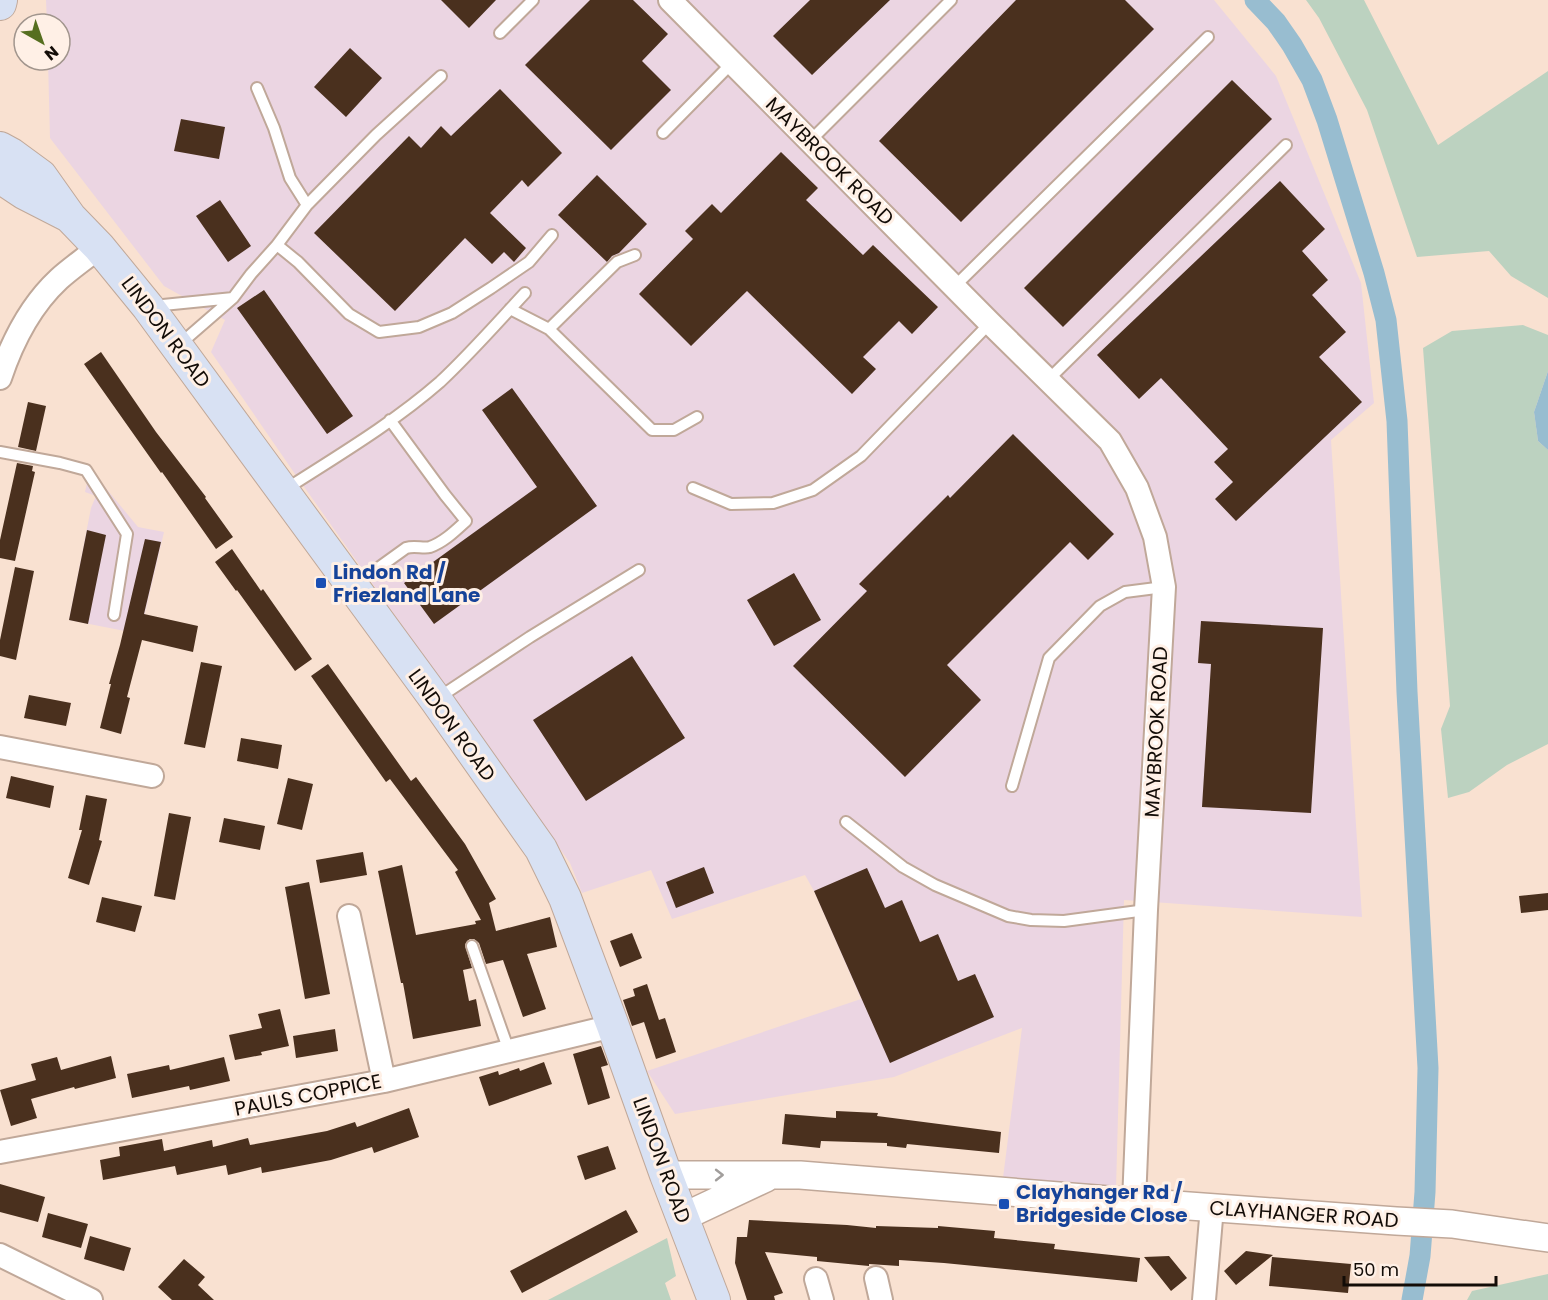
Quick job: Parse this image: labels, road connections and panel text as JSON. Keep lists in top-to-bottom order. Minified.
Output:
{"streets":{"main road":["LINDON ROAD"],"street":["MAYBROOK ROAD","PAULS COPPICE","CLAYHANGER ROAD"]},"crossings":[["MAYBROOK ROAD","CLAYHANGER ROAD"],["LINDON ROAD","PAULS COPPICE"],["LINDON ROAD","CLAYHANGER ROAD"]],"places":{"transit":["Lindon Rd / Friezland Lane","Clayhanger Rd / Bridgeside Close"]},"scale_bar":"50 m","north":"bottom right"}
